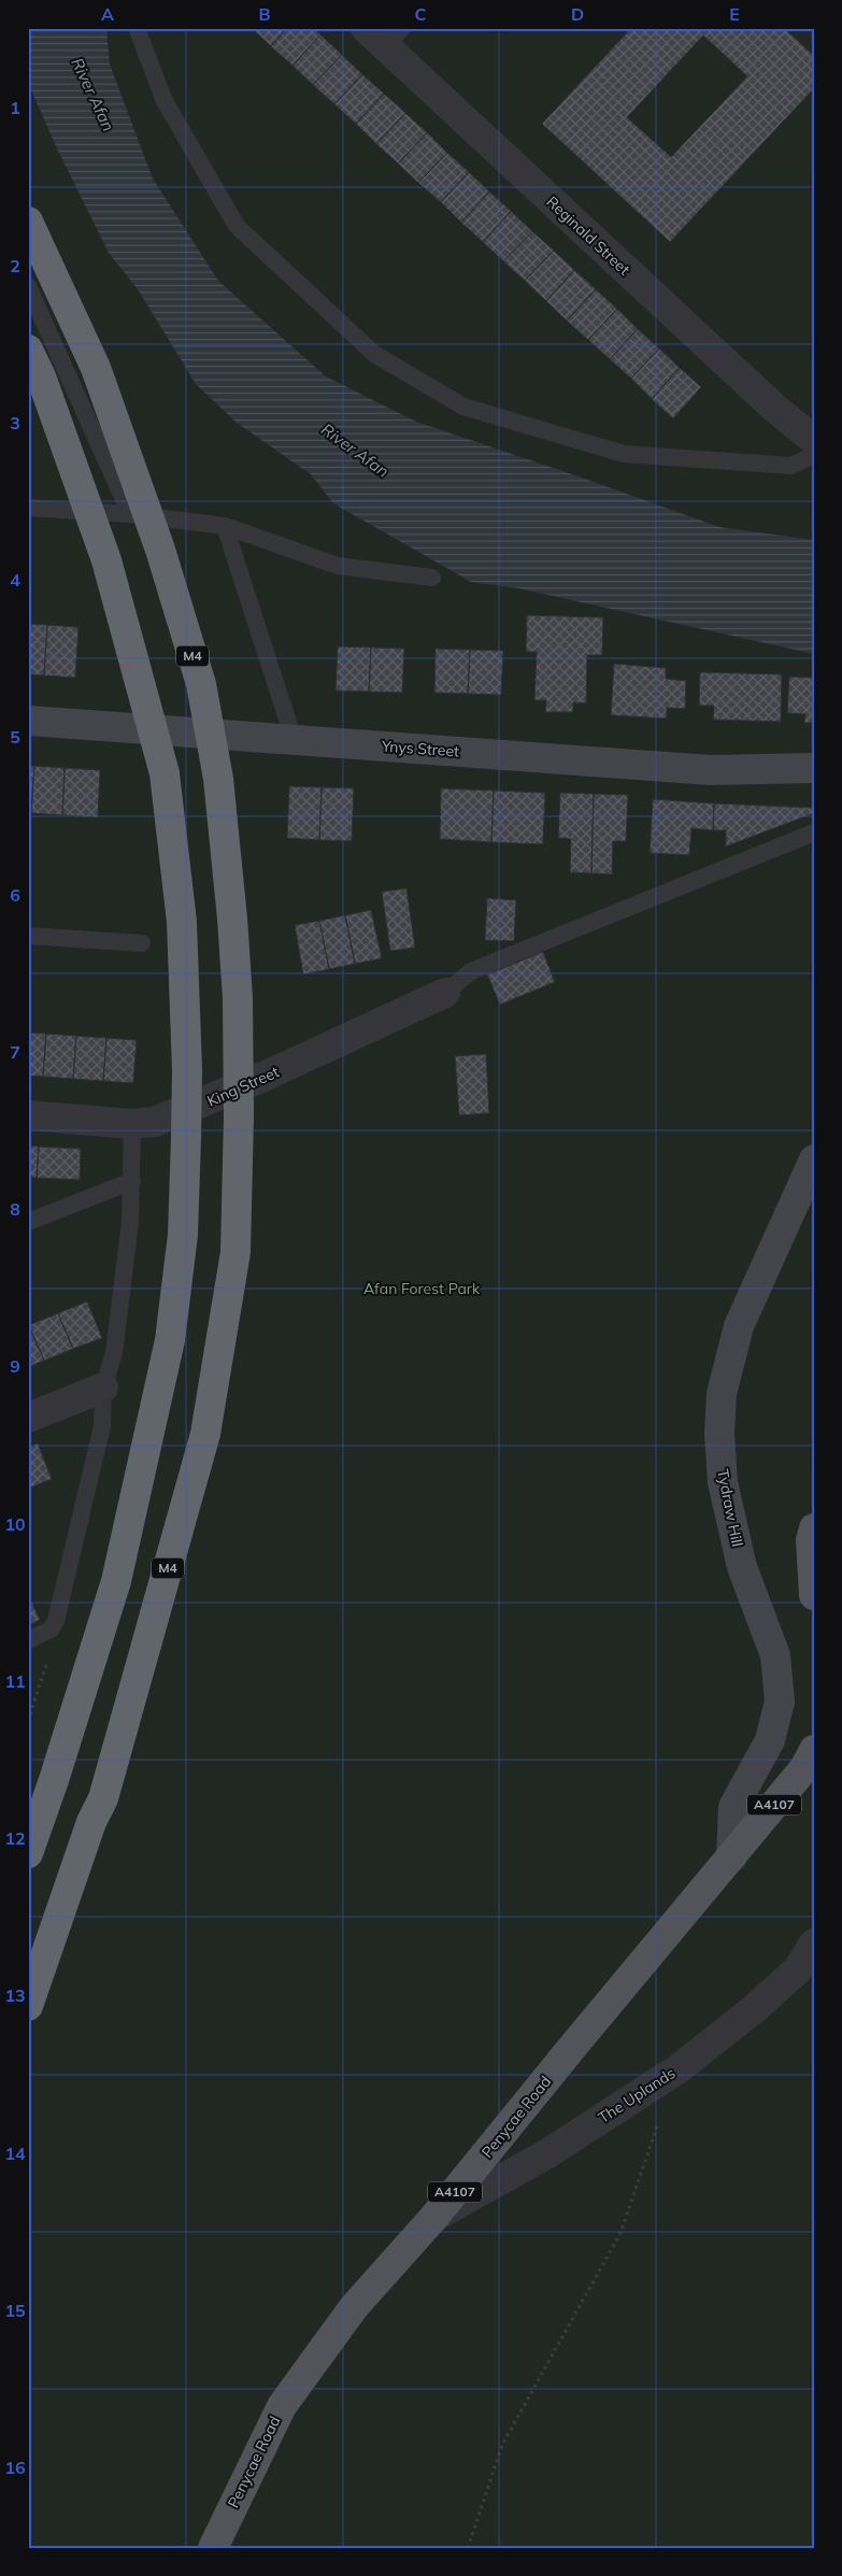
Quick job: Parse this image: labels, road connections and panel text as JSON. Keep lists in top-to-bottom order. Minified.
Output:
{"streets":{"highway":["M4"],"main road":["A4107","Penycae Road"],"street":["Reginald Street","Ynys Street","King Street","Tydraw Hill","The Uplands"]},"crossings":[["Tydraw Hill","A4107"],["Tydraw Hill","Penycae Road"],["A4107","Penycae Road"],["The Uplands","Penycae Road"]],"water":["River Afan"],"parks":["Afan Forest Park"],"grid":{"columns":["A","B","C","D","E"],"rows":["1","2","3","4","5","6","7","8","9","10","11","12","13","14","15","16"]}}
